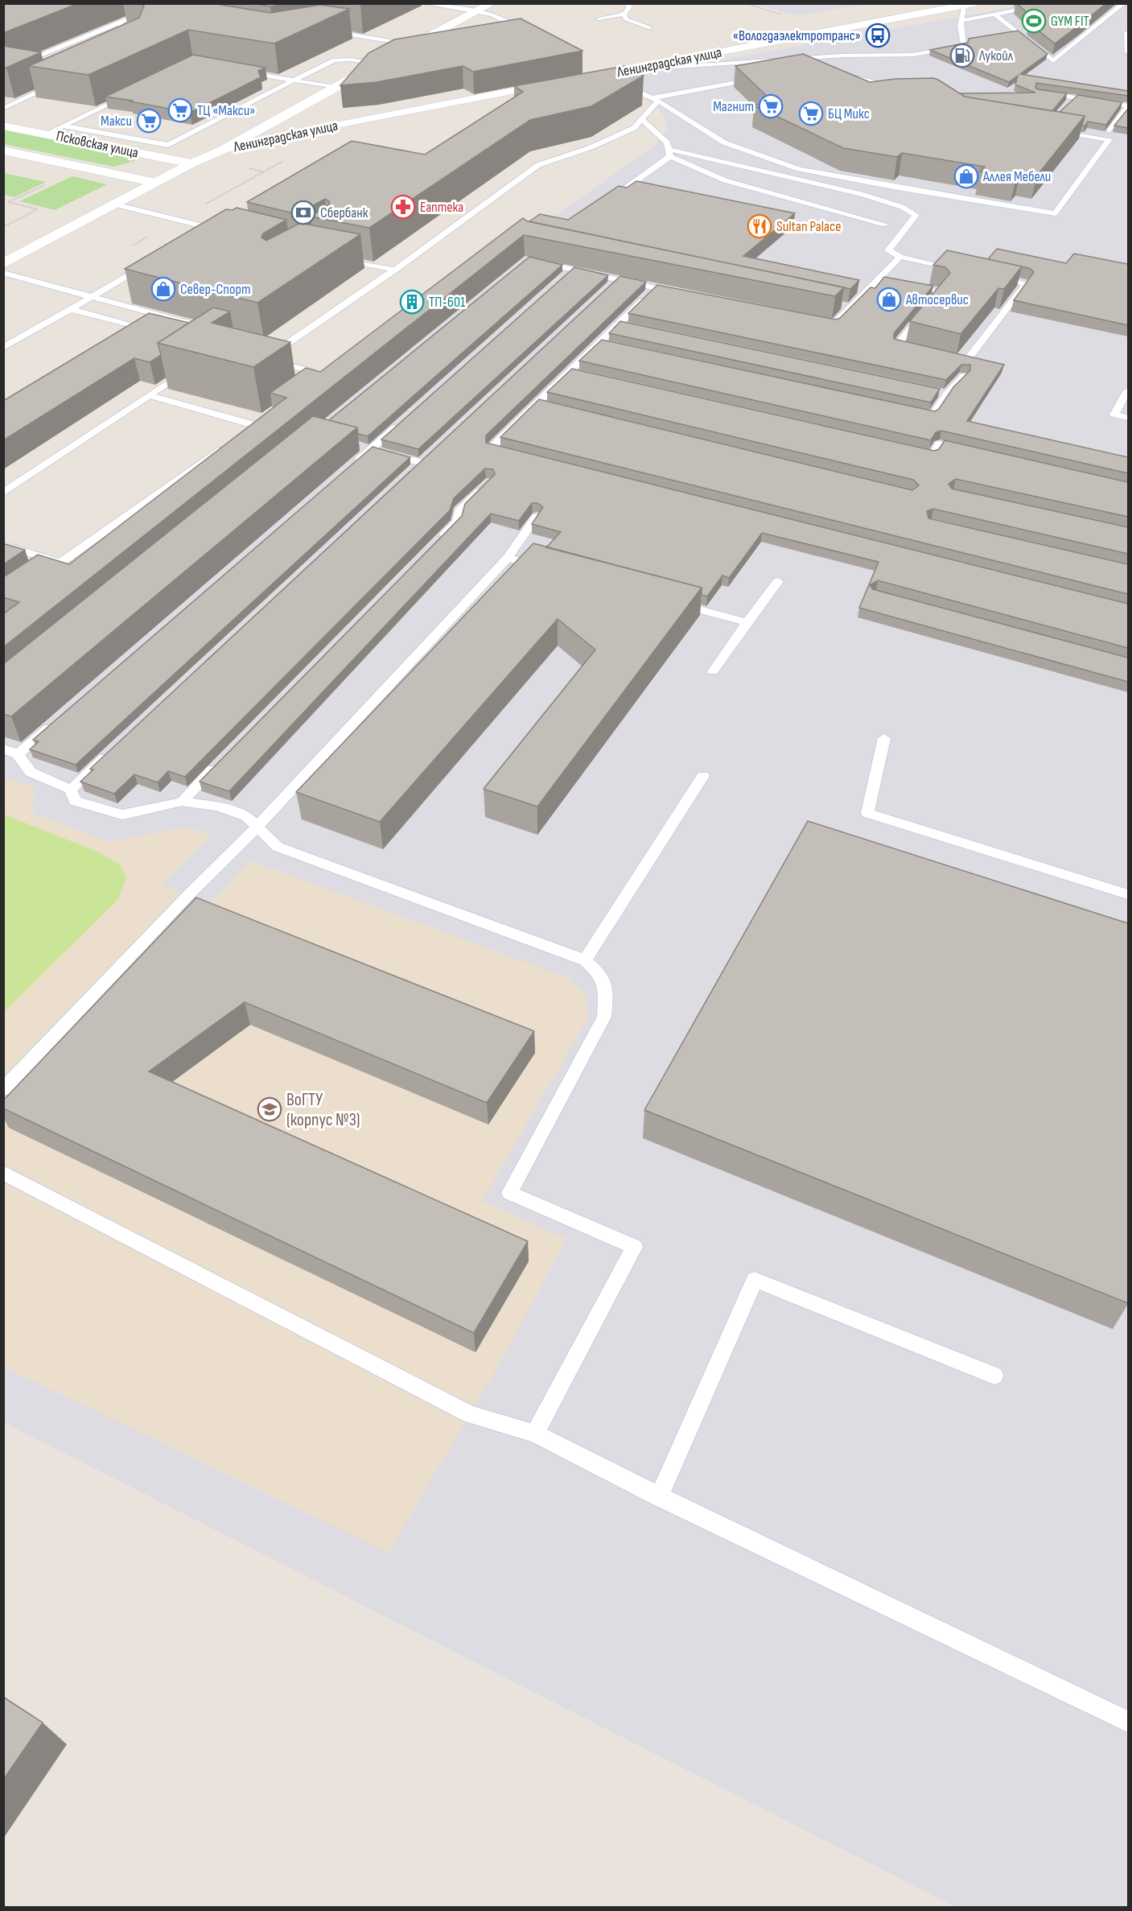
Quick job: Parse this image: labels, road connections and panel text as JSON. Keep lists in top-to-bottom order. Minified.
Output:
{"streets":{"main road":["Ленинградская улица","Псковская улица"]},"crossings":[["Ленинградская улица","Псковская улица"]],"places":{"sports":["GYM FIT"],"bus stop":["«Вологдаэлектротранс»"],"fuel station":["Лукойл"],"supermarket":["Магнит","ТЦ «Макси»","БЦ Микс","Макси"],"shop":["Аллея Мебели","Север-Спорт","Автосервис"],"pharmacy":["Еаптека"],"bank":["Сбербанк"],"restaurant":["Sultan Palace"],"building":["ТП-601"],"school or university":["ВоГТУ (корпус №3)"]}}
